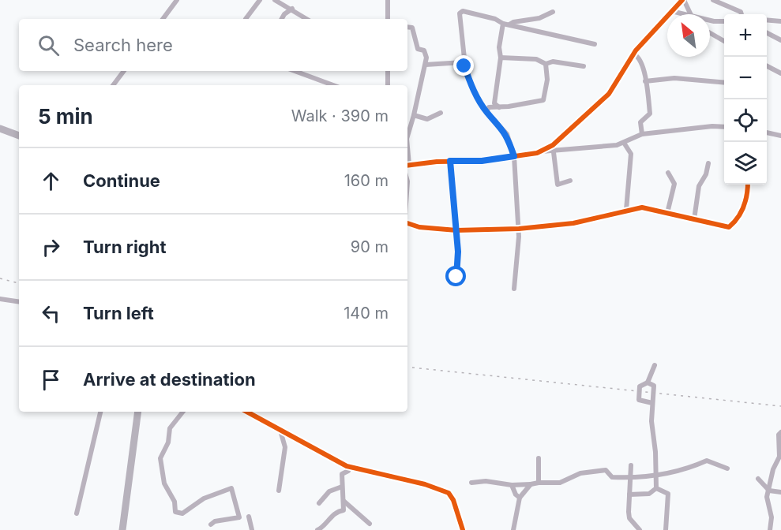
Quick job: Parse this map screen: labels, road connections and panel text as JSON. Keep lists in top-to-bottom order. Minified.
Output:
{"north":"top left","page":{"map_buttons":["+","−"],"search":"Search here","heading":["5 min","Walk · 390 m"],"list":[["Continue","160 m"],["Turn right","90 m"],["Turn left","140 m"],"Arrive at destination"]}}
